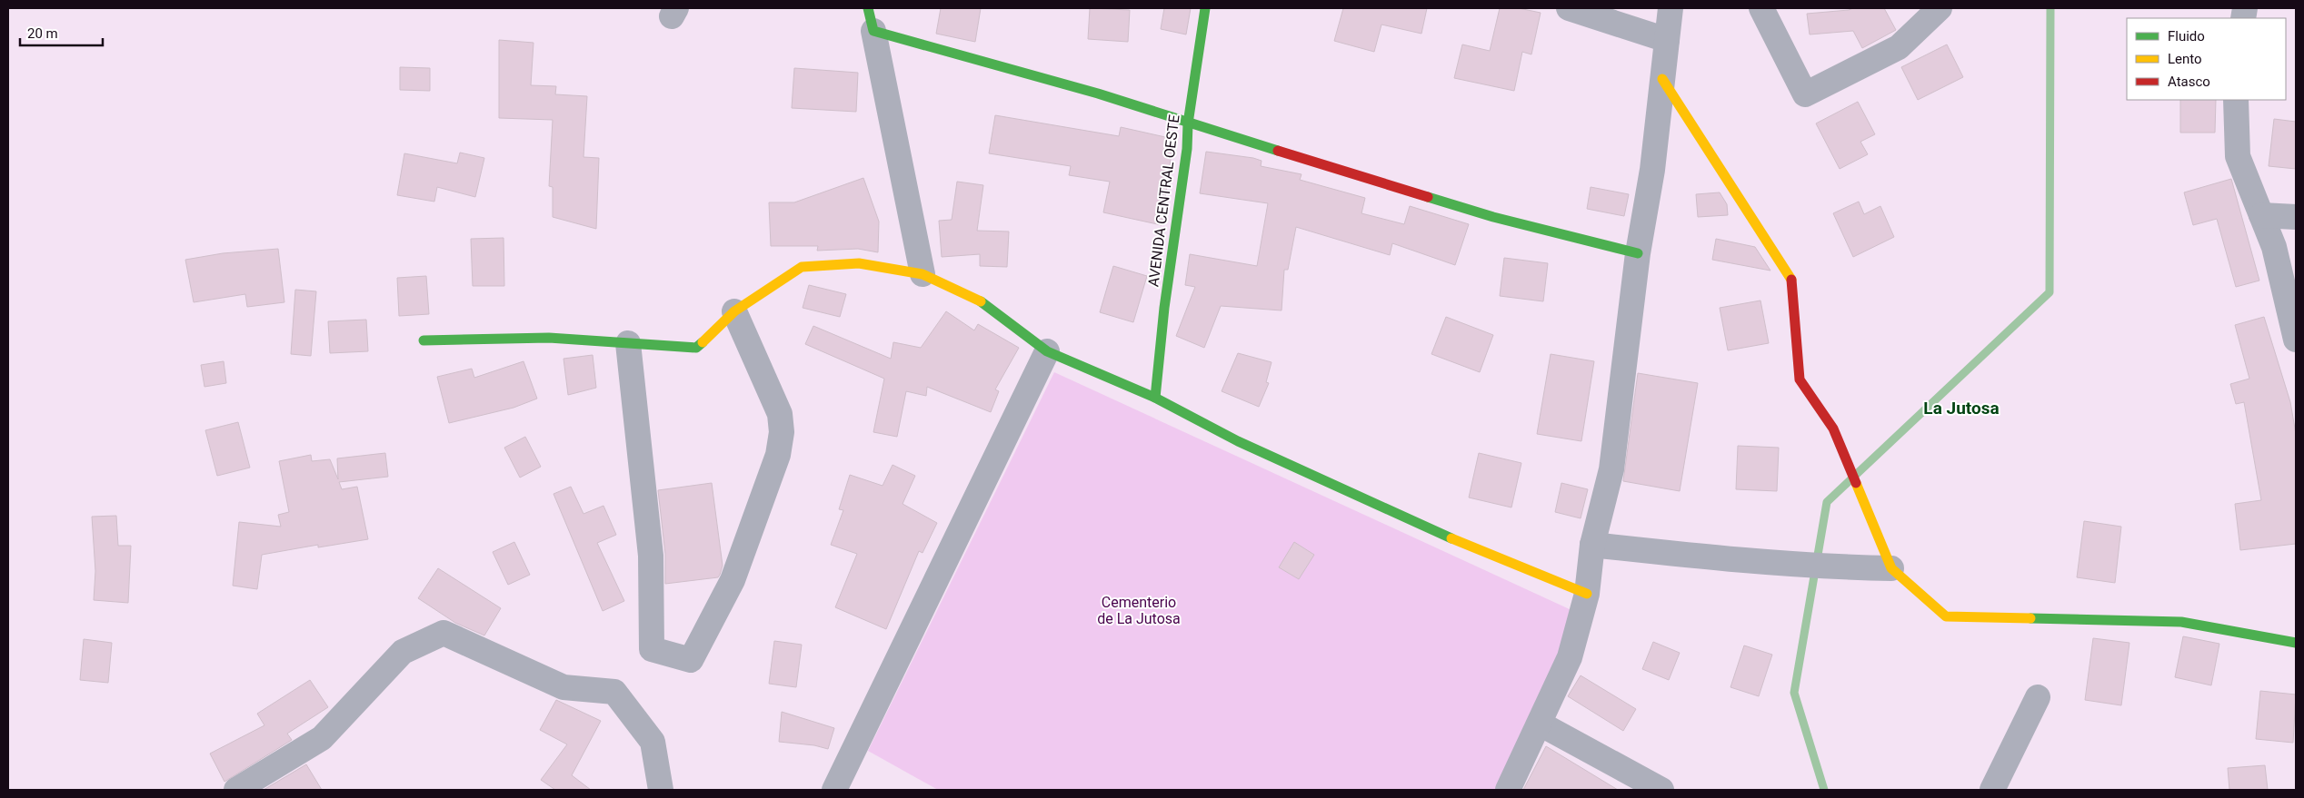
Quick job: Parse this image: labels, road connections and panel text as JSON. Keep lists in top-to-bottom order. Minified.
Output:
{"streets":{"street":["AVENIDA CENTRAL OESTE"]},"districts":["La Jutosa"],"parks":["Cementerio de La Jutosa"],"legend":["Fluido","Lento","Atasco"],"scale_bar":"20 m"}
